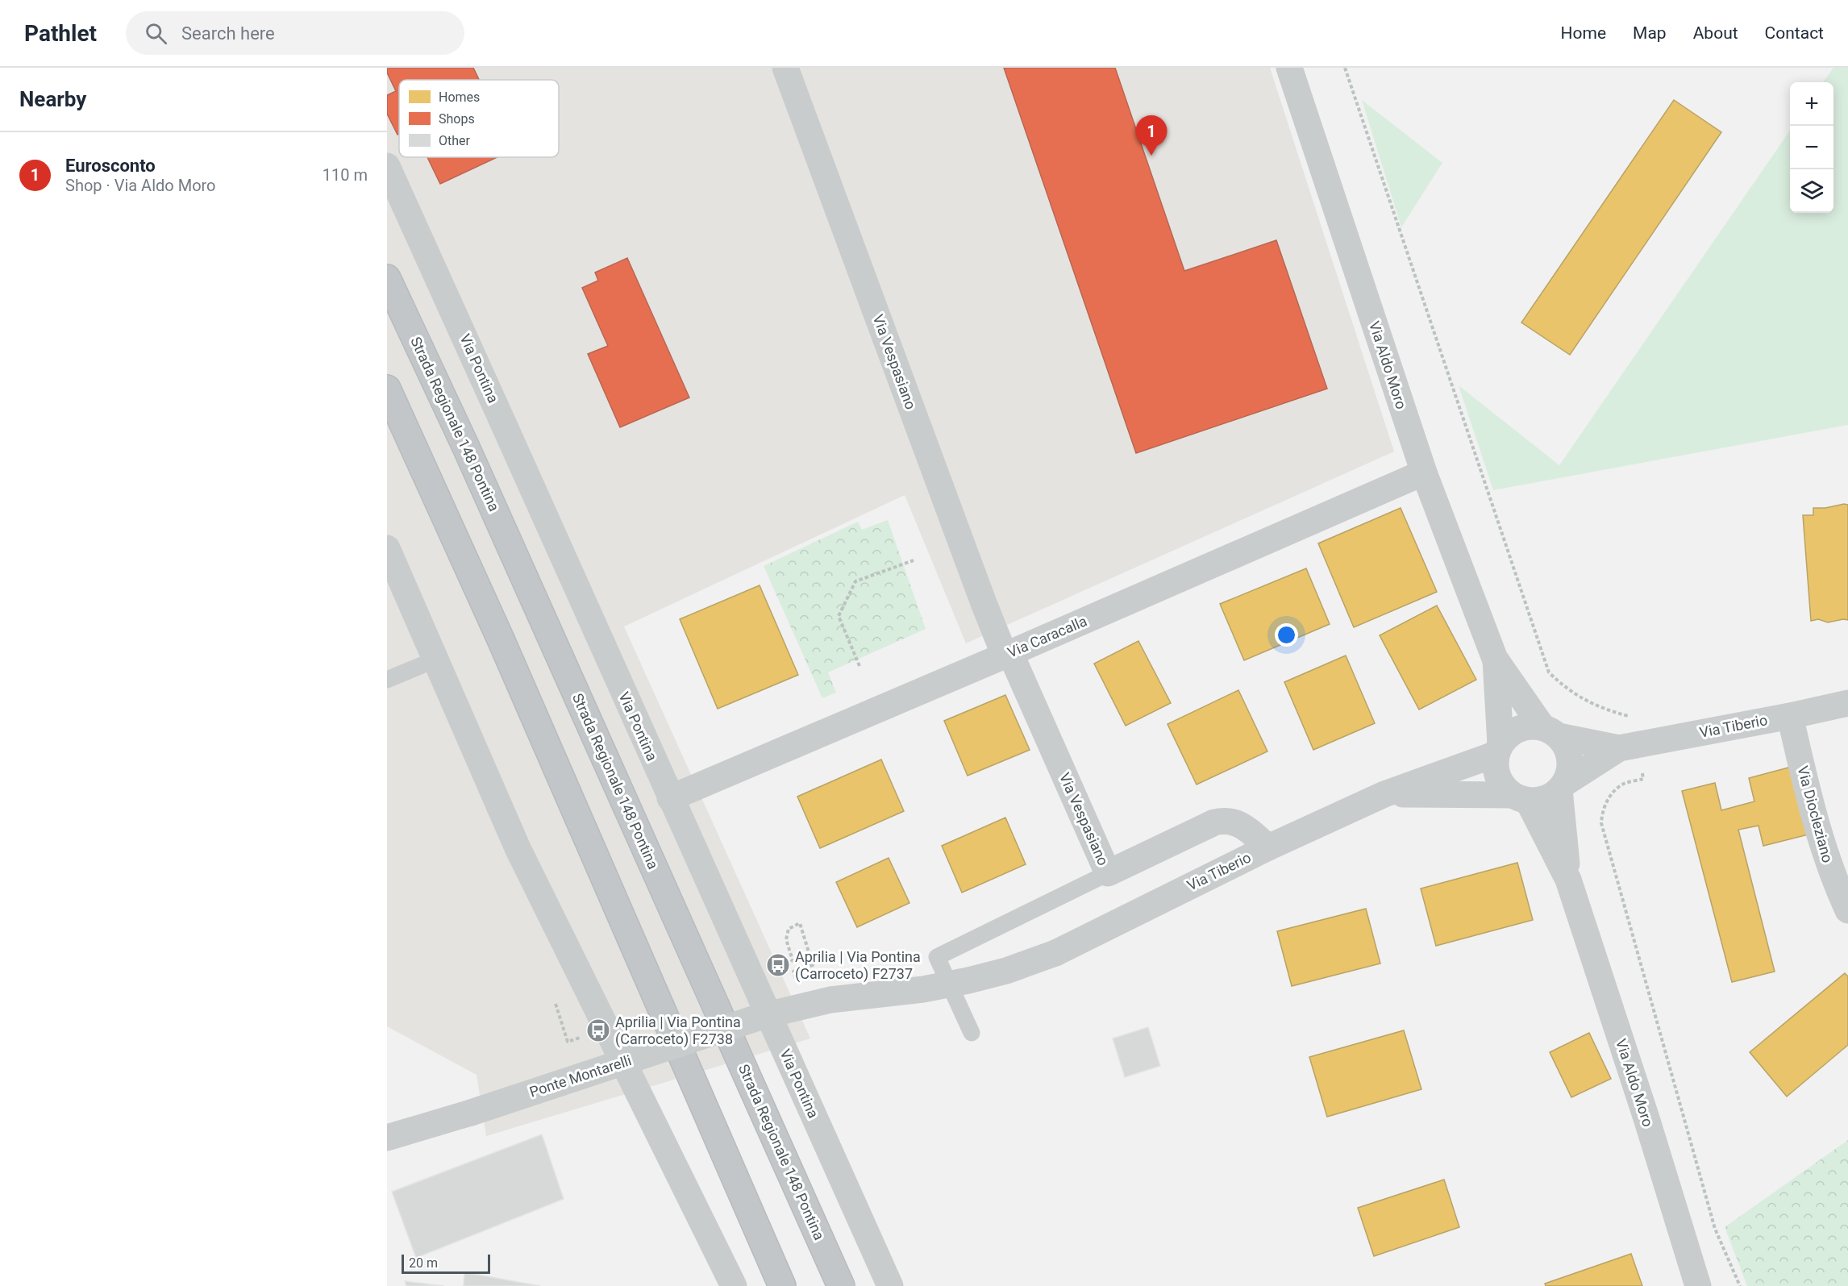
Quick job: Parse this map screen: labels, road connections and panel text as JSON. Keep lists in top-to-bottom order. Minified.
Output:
{"streets":{"highway":["Strada Regionale 148 Pontina"],"street":["Via Vespasiano","Via Aldo Moro","Via Pontina","Via Caracalla","Via Tiberio","Via Diocleziano","Ponte Montarelli"]},"crossings":[["Via Vespasiano","Via Caracalla"],["Via Vespasiano","Via Tiberio"],["Via Aldo Moro","Via Caracalla"],["Via Aldo Moro","Via Tiberio"],["Via Pontina","Via Caracalla"],["Via Tiberio","Via Diocleziano"],["Via Tiberio","Ponte Montarelli"]],"places":{"bus stop":["Aprilia | Via Pontina (Carroceto) F2737","Aprilia | Via Pontina (Carroceto) F2738"]},"legend":["Homes","Shops","Other"],"scale_bar":"20 m","page":{"header":"Pathlet","search":"Search here","nav":["Home","Map","About","Contact"],"heading":"Nearby","map_buttons":["+","−"],"pins":"1","list":[{"mark":"1","name":"Eurosconto","note":"Shop · Via Aldo Moro","value":"110 m"}],"scale":"20 m"}}
